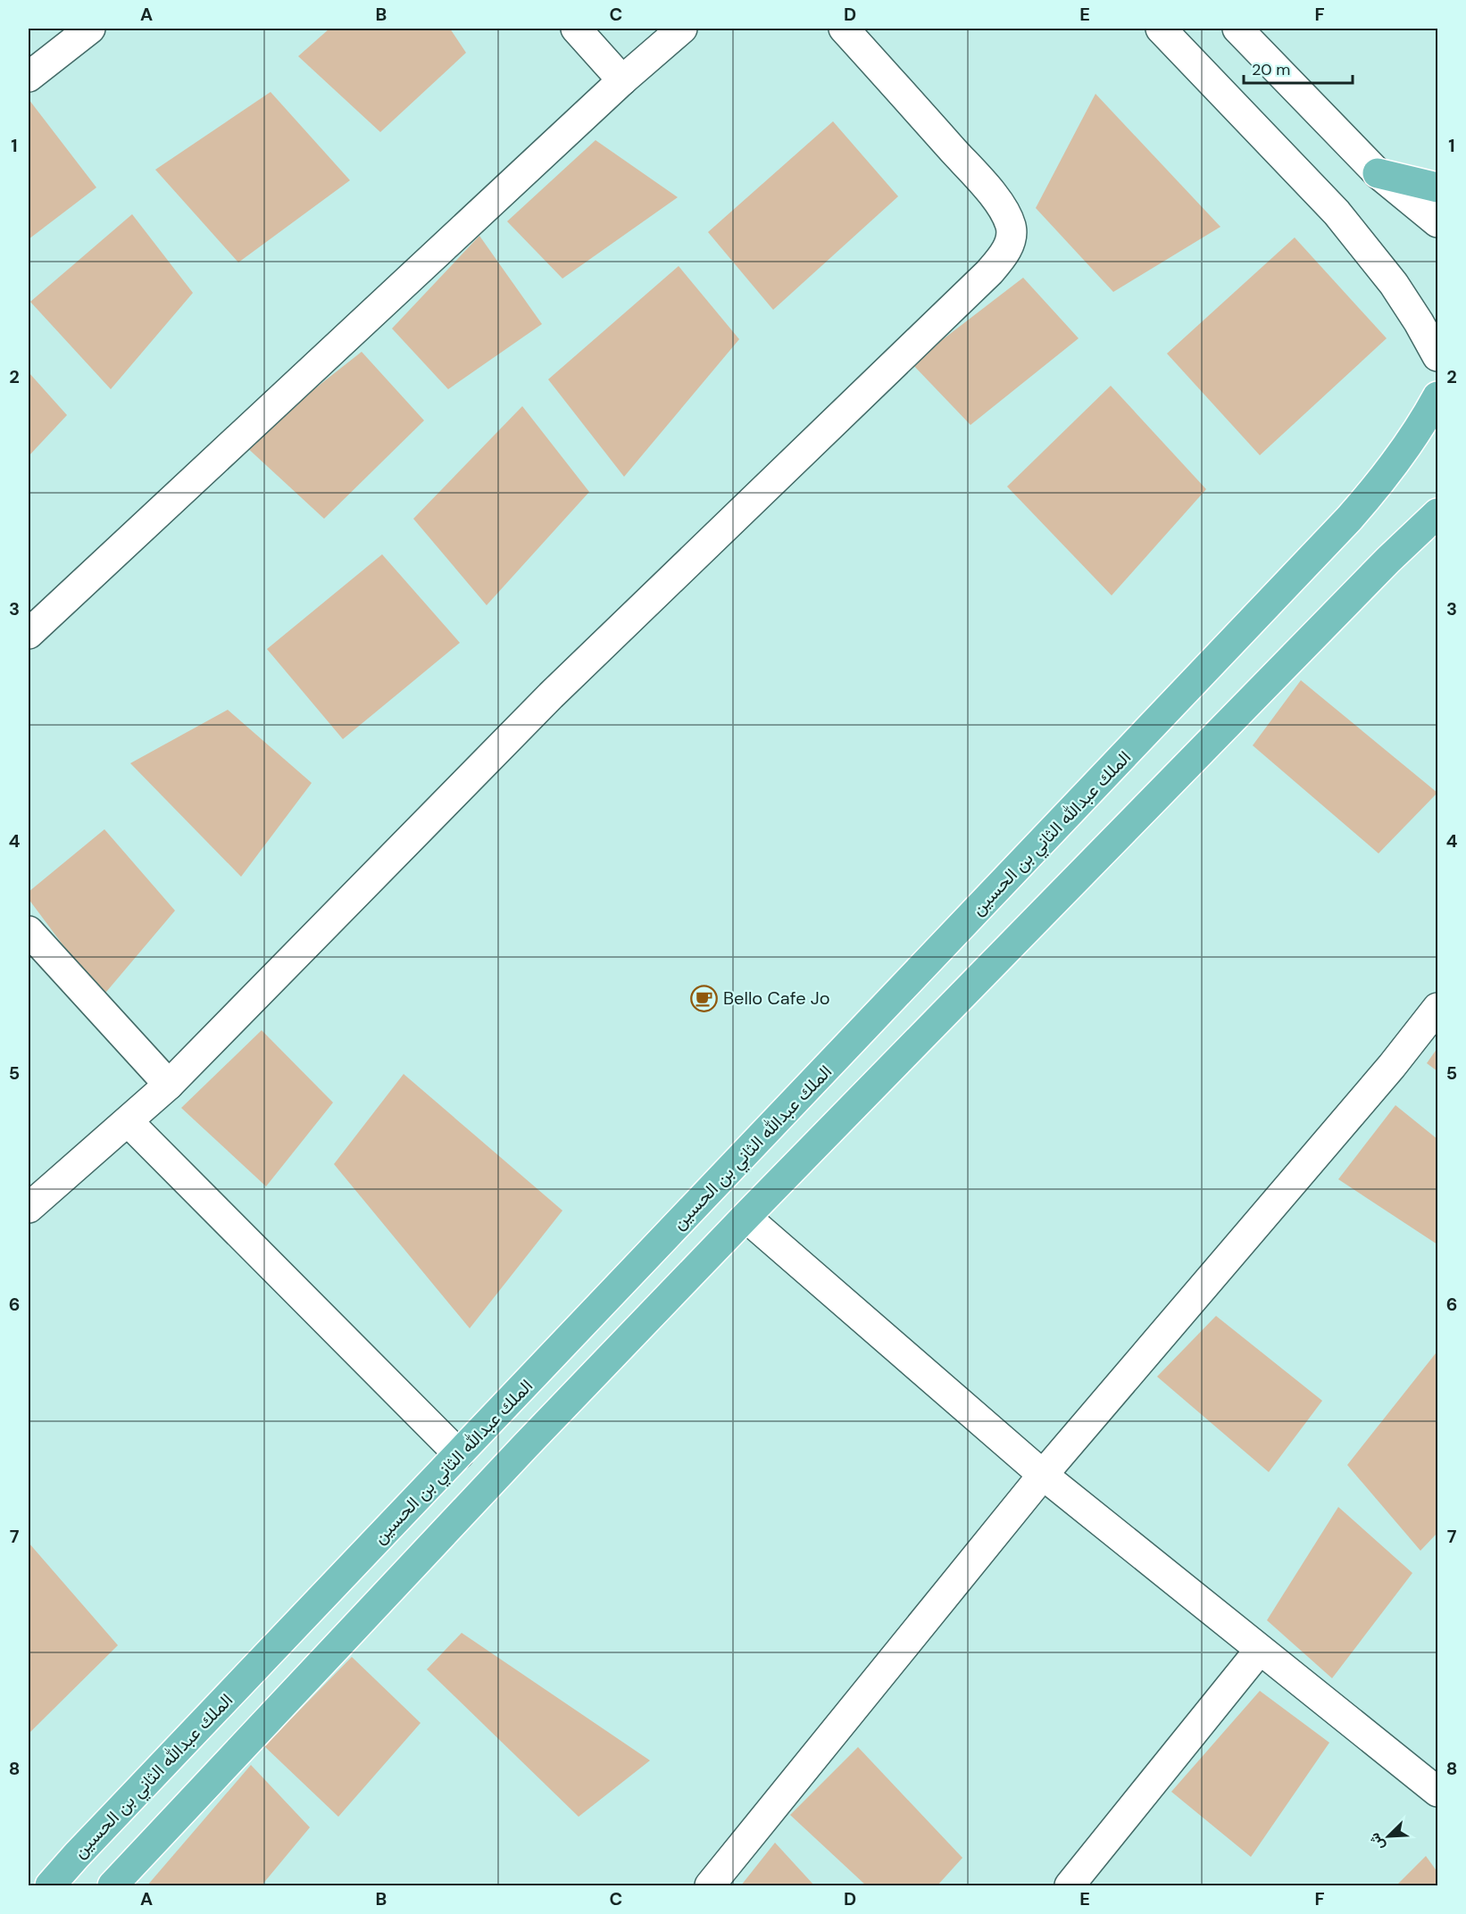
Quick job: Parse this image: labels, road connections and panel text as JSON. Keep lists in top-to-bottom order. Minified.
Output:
{"streets":{"main road":["الملك عبدالله الثاني بن الحسين"]},"places":{"cafe":["Bello Cafe Jo"]},"scale_bar":"20 m","north":"bottom left","grid":{"columns":["A","B","C","D","E","F"],"rows":["1","2","3","4","5","6","7","8"]}}
